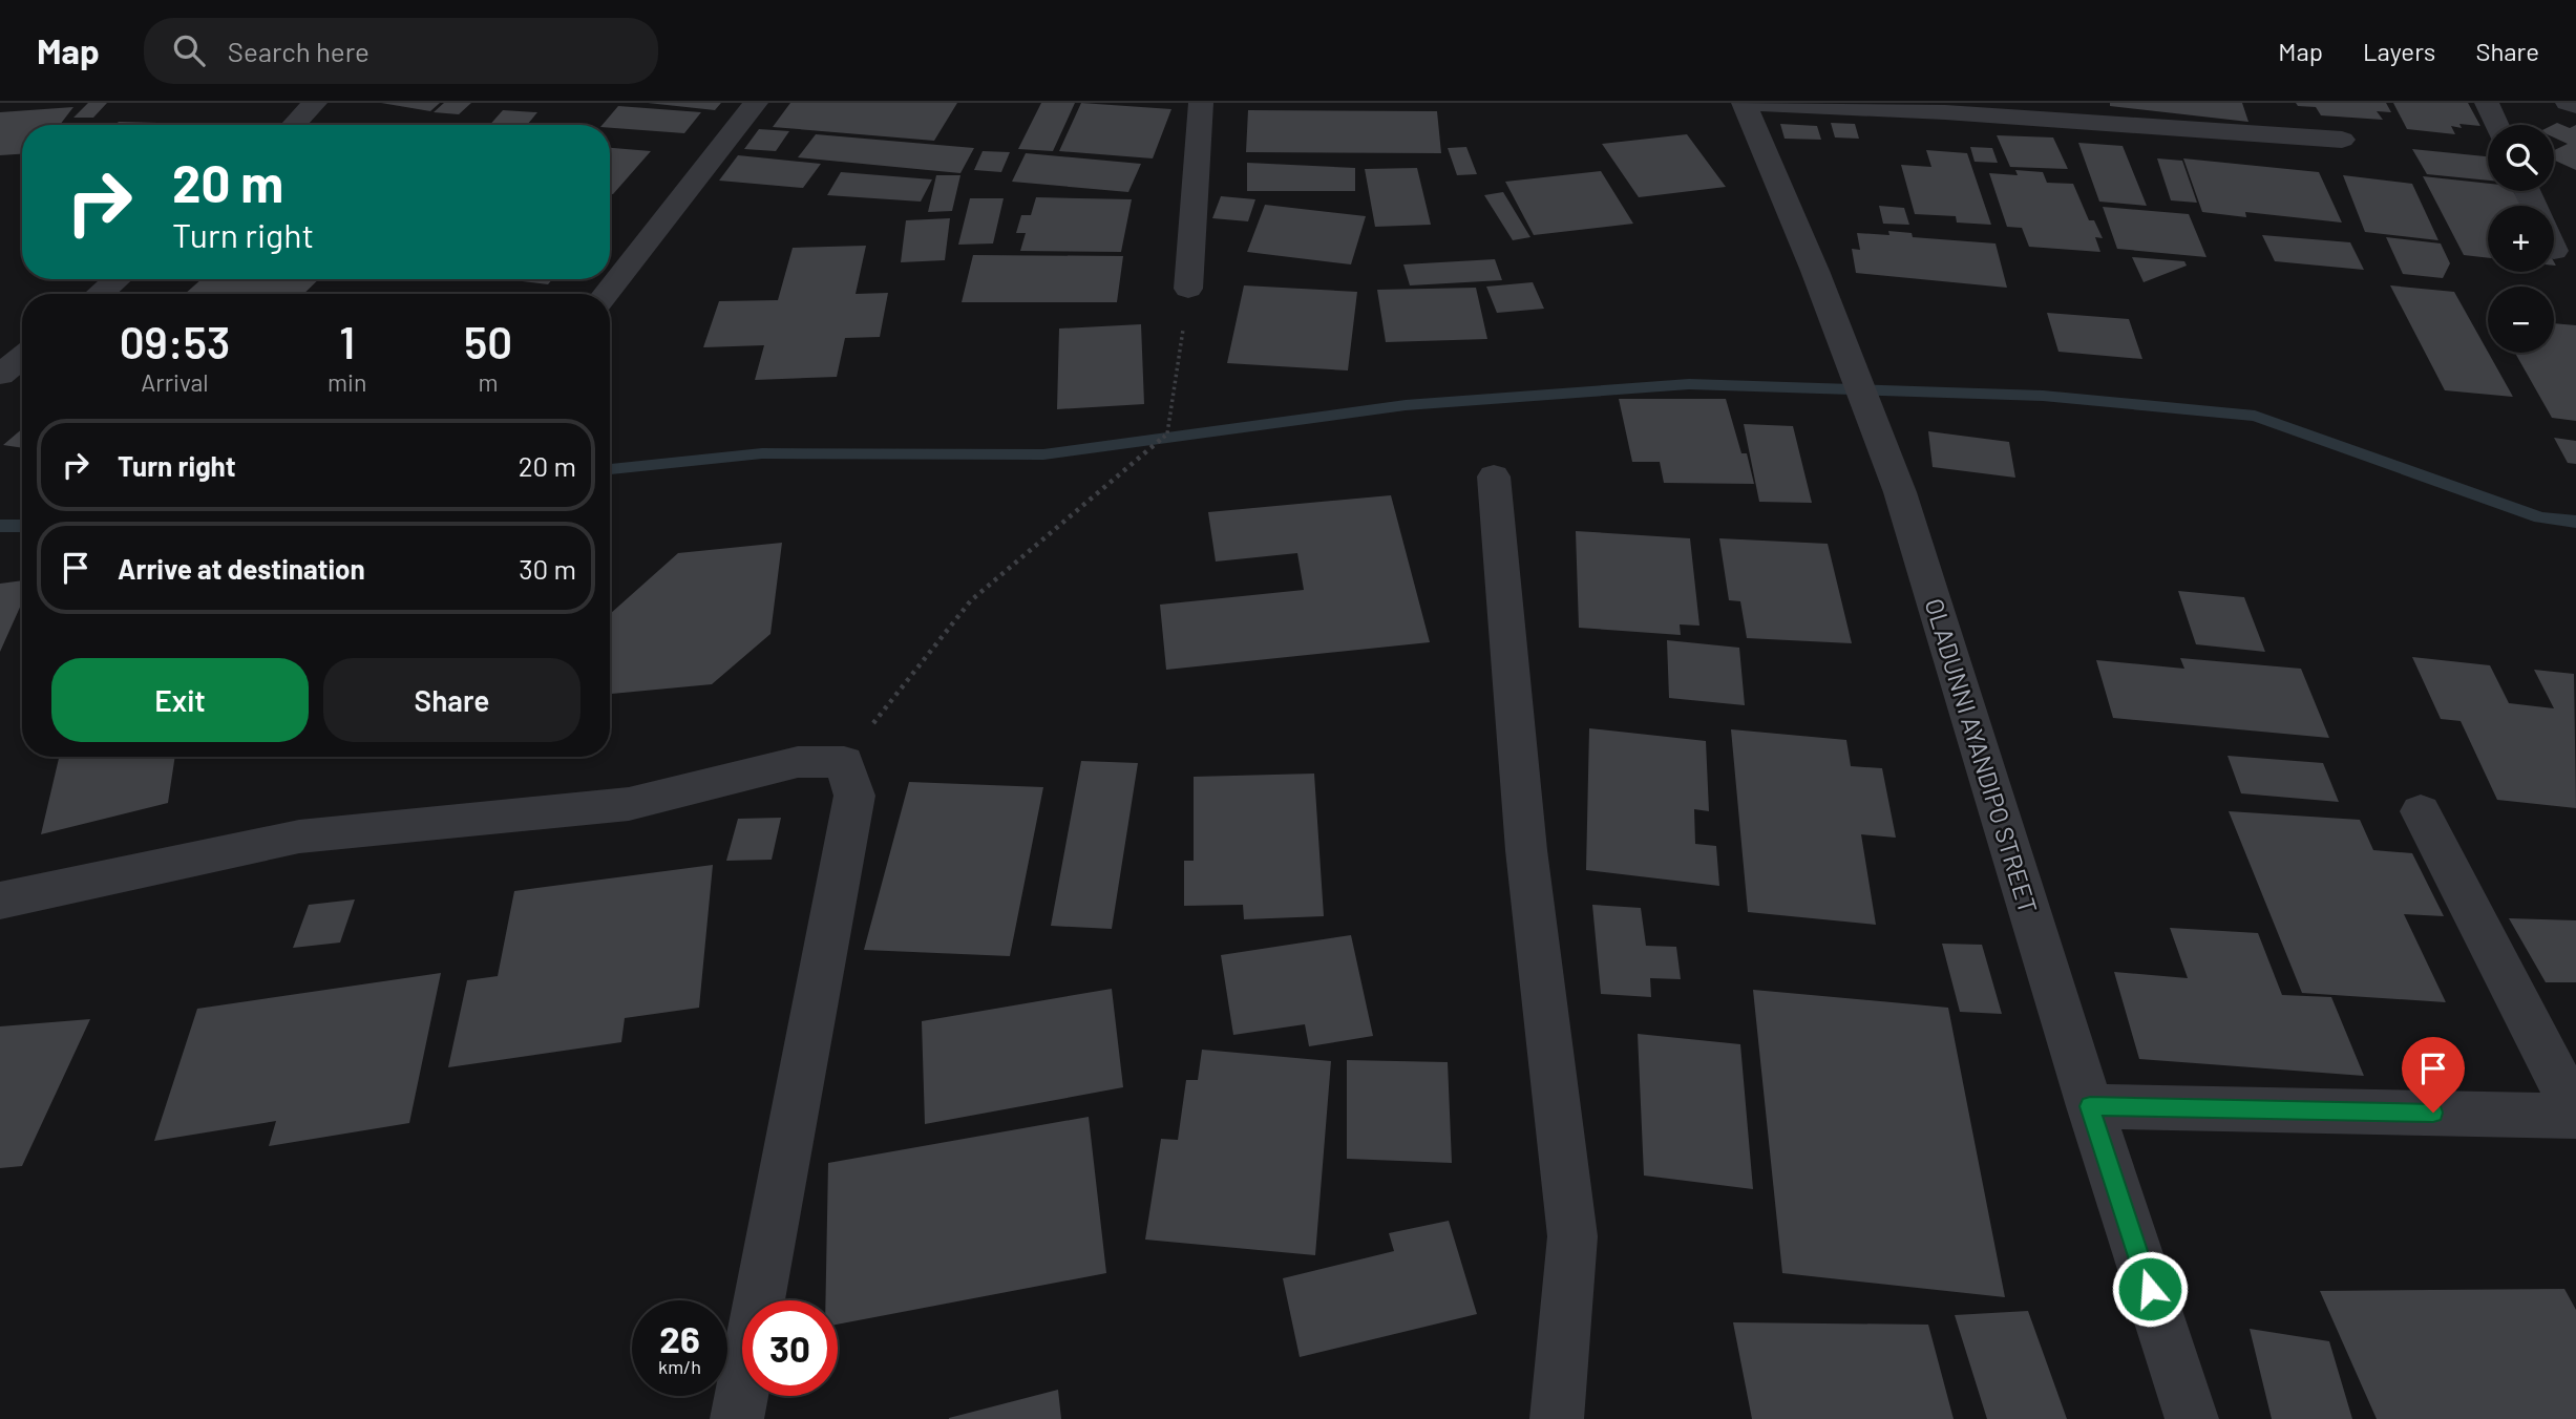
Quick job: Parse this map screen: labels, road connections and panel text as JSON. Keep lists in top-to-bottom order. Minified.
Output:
{"streets":{"street":["OLADUNNI AYANDIPO STREET"]},"page":{"header":"Map","search":"Search here","nav":["Map","Layers","Share"],"map_buttons":["+","−"],"turn":["20 m","Turn right"],"eta":["09:53","Arrival","1","min","50","m"],"list":[{"name":"Turn right","value":"20 m"},{"name":"Arrive at destination","value":"30 m"}],"buttons":["Exit","Share"],"speed":"26 km/h","limit":"30"}}
